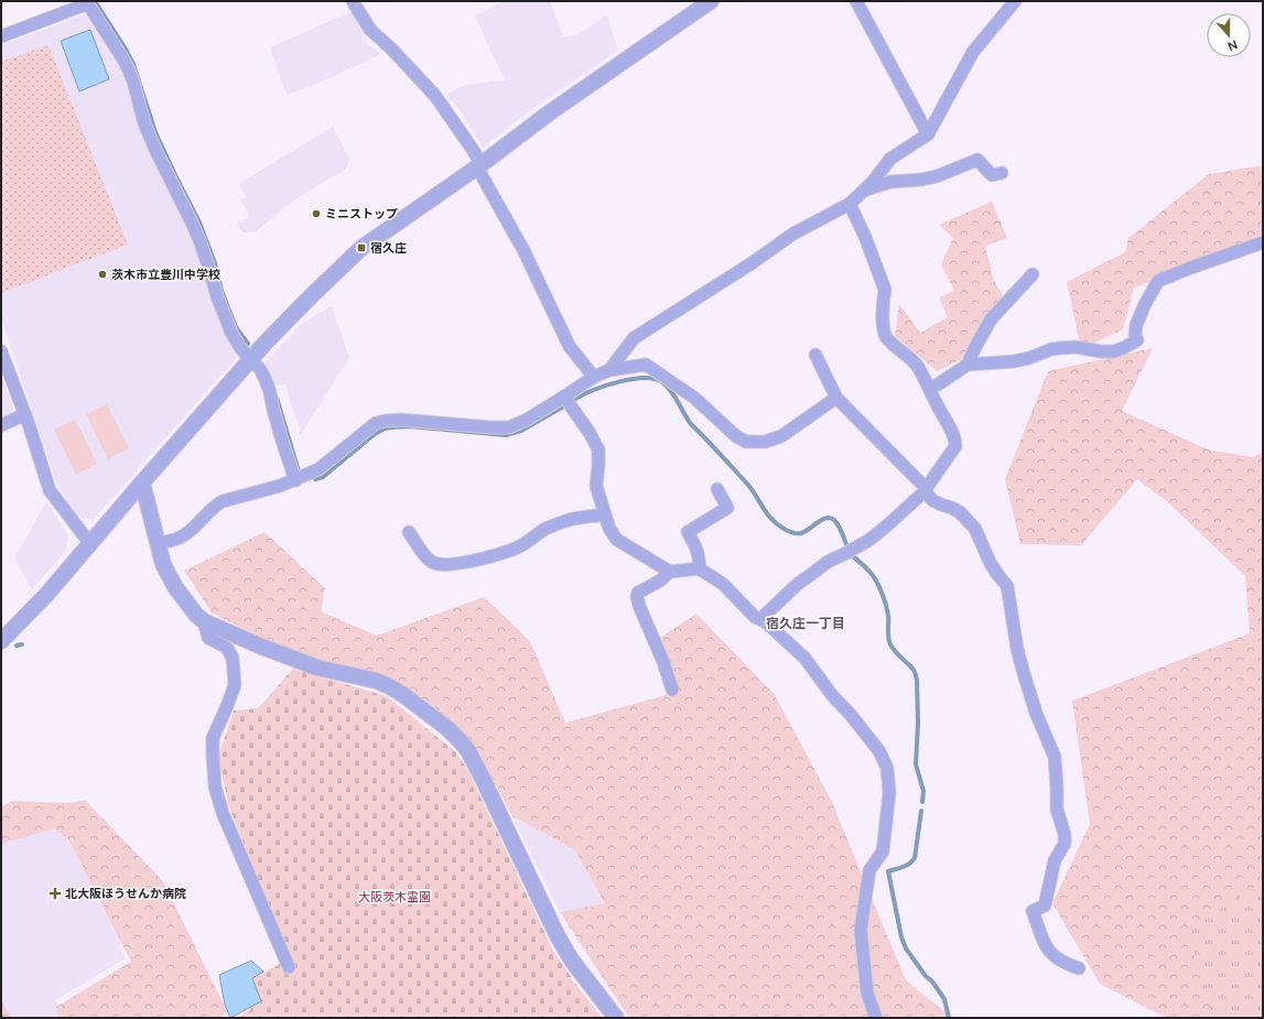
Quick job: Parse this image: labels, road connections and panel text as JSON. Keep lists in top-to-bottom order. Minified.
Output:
{"districts":["宿久庄一丁目"],"parks":["大阪茨木霊園"],"places":{"other":["ミニストップ","茨木市立豊川中学校"],"transit":["宿久庄"],"health":["北大阪ほうせんか病院"]},"north":"bottom"}
